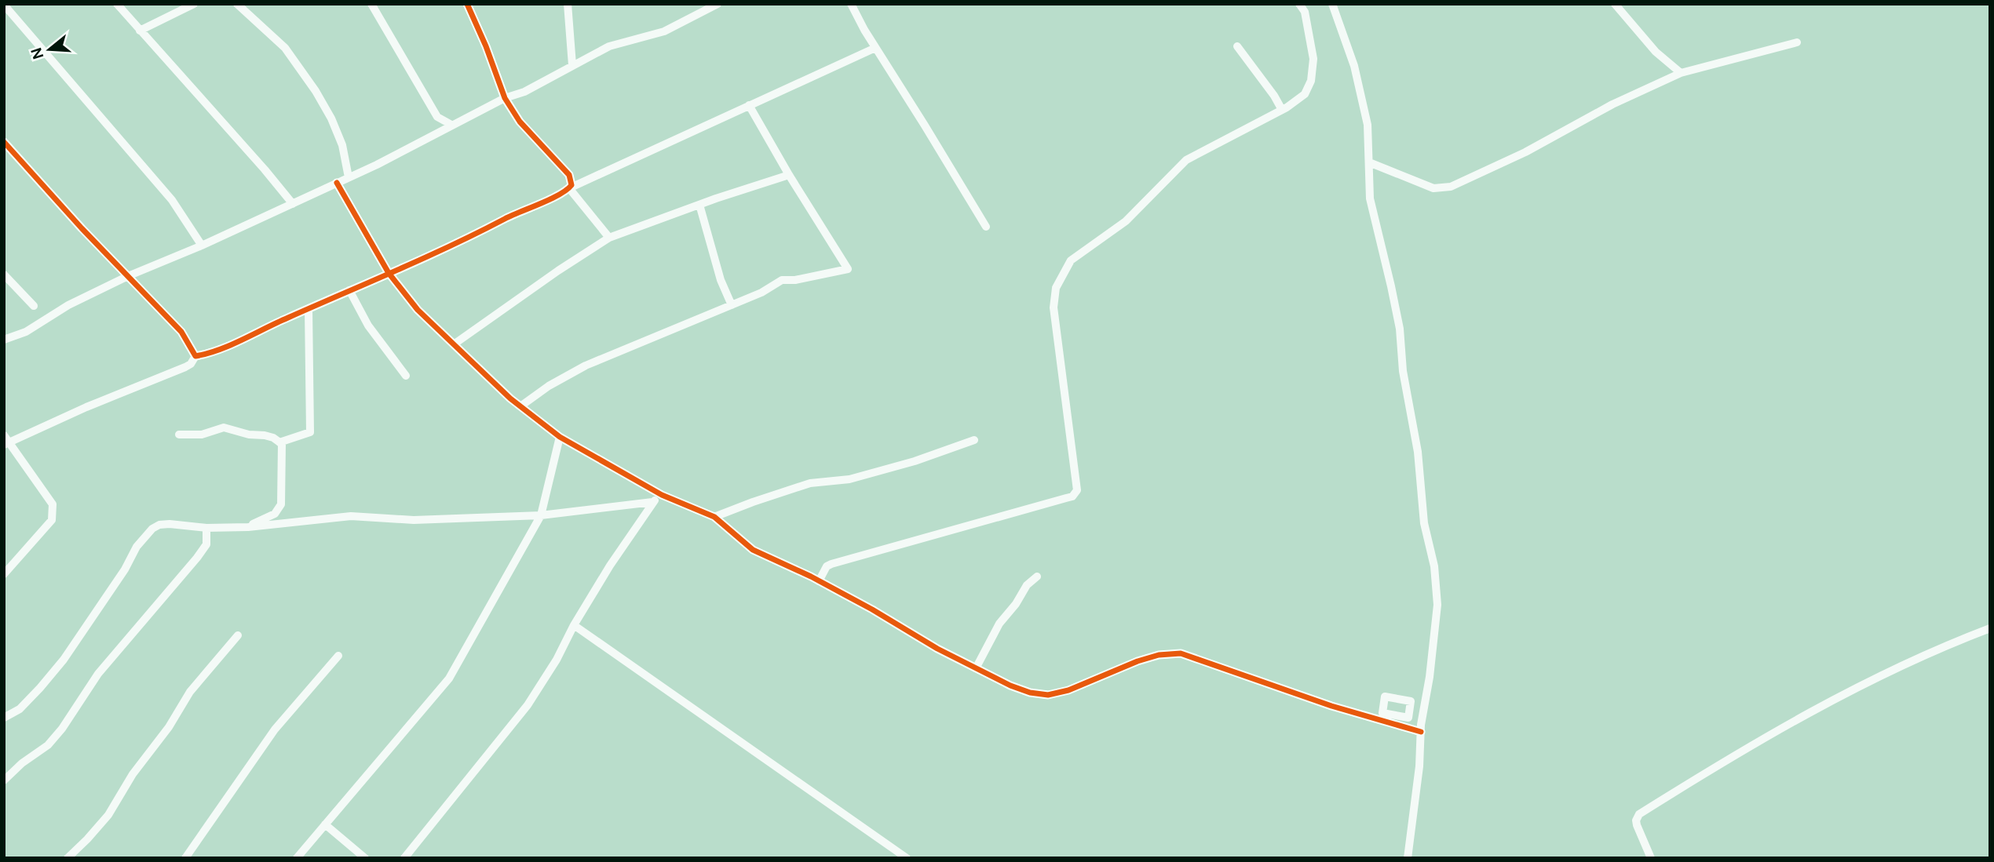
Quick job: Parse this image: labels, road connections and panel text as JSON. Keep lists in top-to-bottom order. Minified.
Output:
{"north":"left"}
